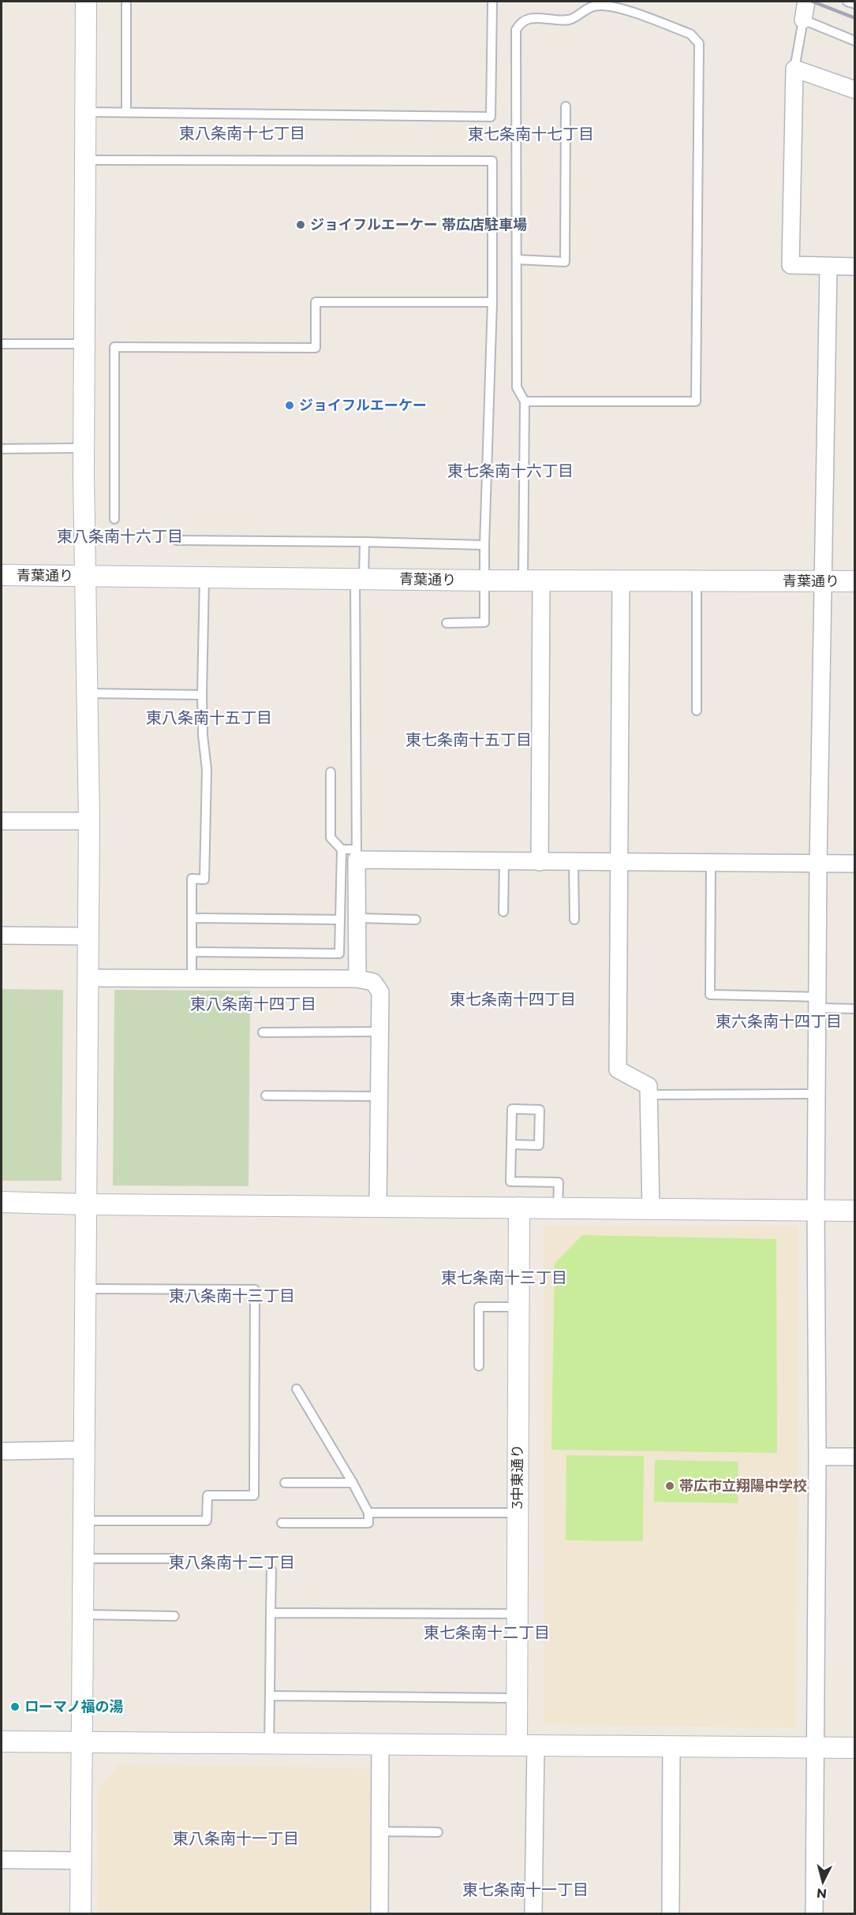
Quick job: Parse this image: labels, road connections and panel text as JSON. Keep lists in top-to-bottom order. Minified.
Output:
{"streets":{"street":["青葉通り","3中東通り"]},"districts":["東八条南十七丁目","東七条南十七丁目","東七条南十六丁目","東八条南十六丁目","東八条南十五丁目","東七条南十五丁目","東七条南十四丁目","東八条南十四丁目","東六条南十四丁目","東七条南十三丁目","東八条南十三丁目","東八条南十二丁目","東七条南十二丁目","東八条南十一丁目","東七条南十一丁目"],"places":["ジョイフルエーケー 帯広店駐車場","ジョイフルエーケー","帯広市立翔陽中学校","ローマノ福の湯"],"north":"bottom"}
